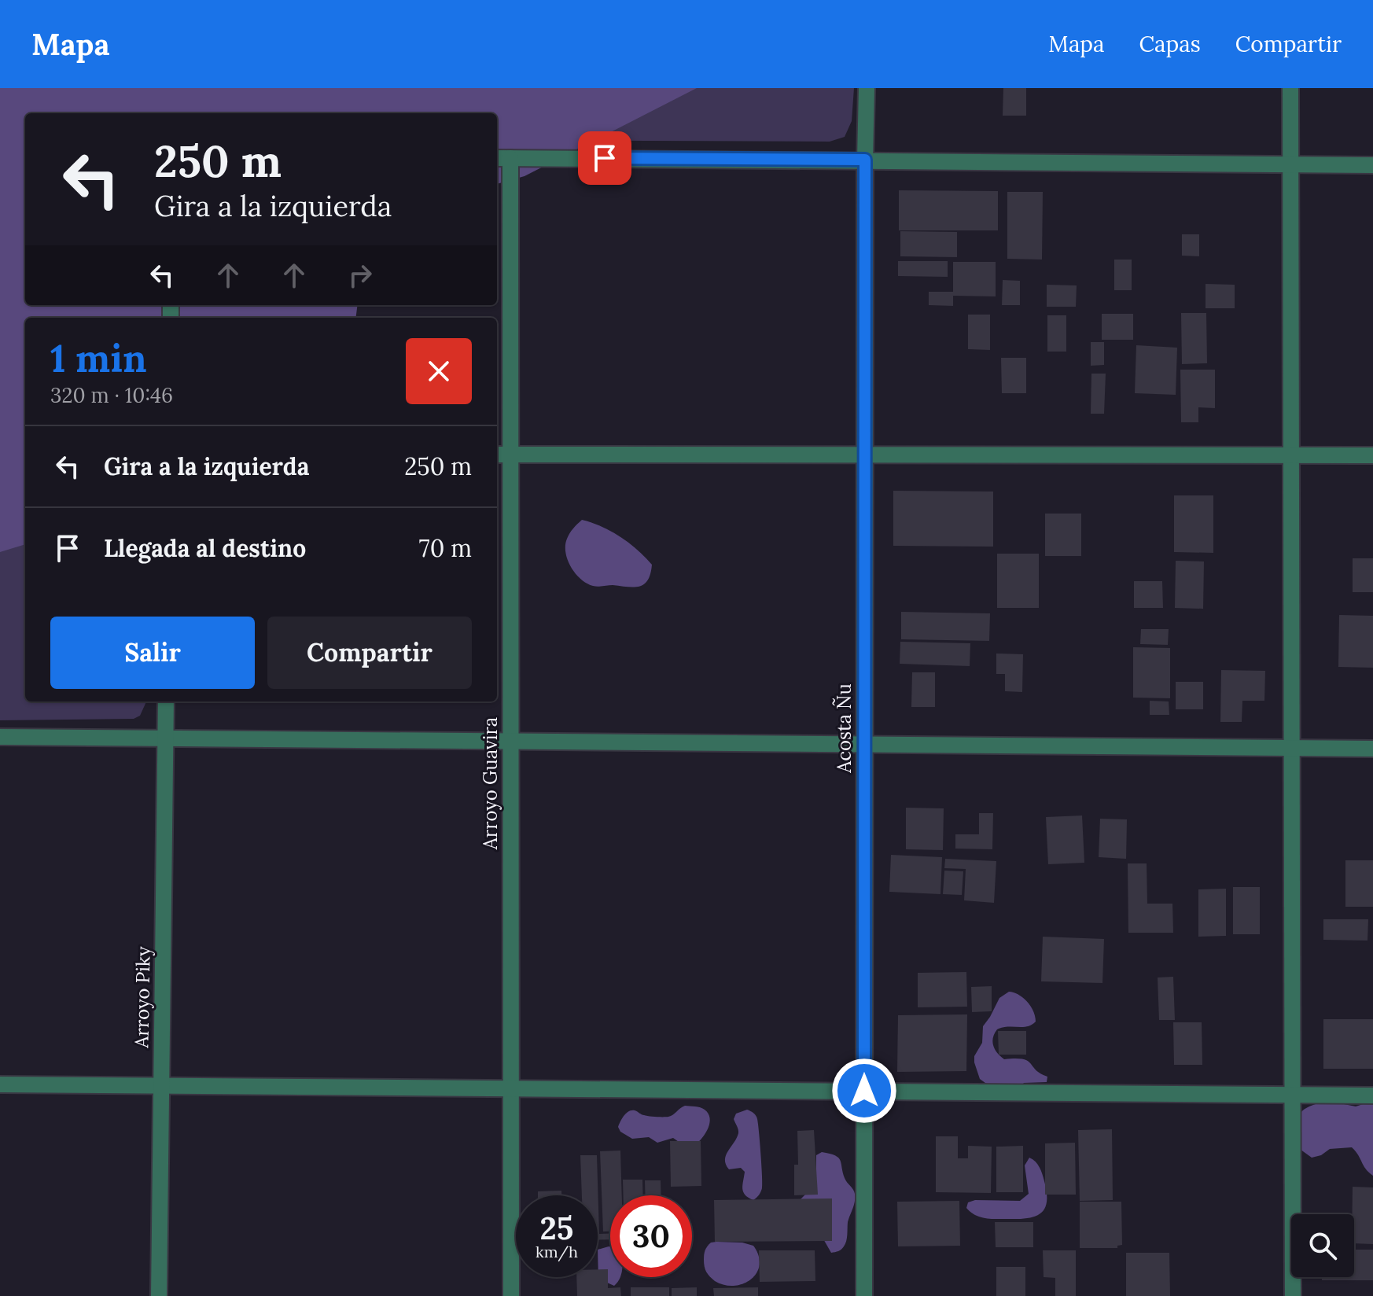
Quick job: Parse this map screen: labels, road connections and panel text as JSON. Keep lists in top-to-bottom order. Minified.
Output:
{"streets":{"street":["Acosta Ñu","Arroyo Guavira","Arroyo Piky"]},"page":{"header":"Mapa","nav":["Mapa","Capas","Compartir"],"turn":["250 m","Gira a la izquierda"],"heading":["1 min","320 m · 10:46"],"list":[{"name":"Gira a la izquierda","value":"250 m"},{"name":"Llegada al destino","value":"70 m"}],"buttons":["Salir","Compartir"],"speed":"25 km/h","limit":"30"}}
